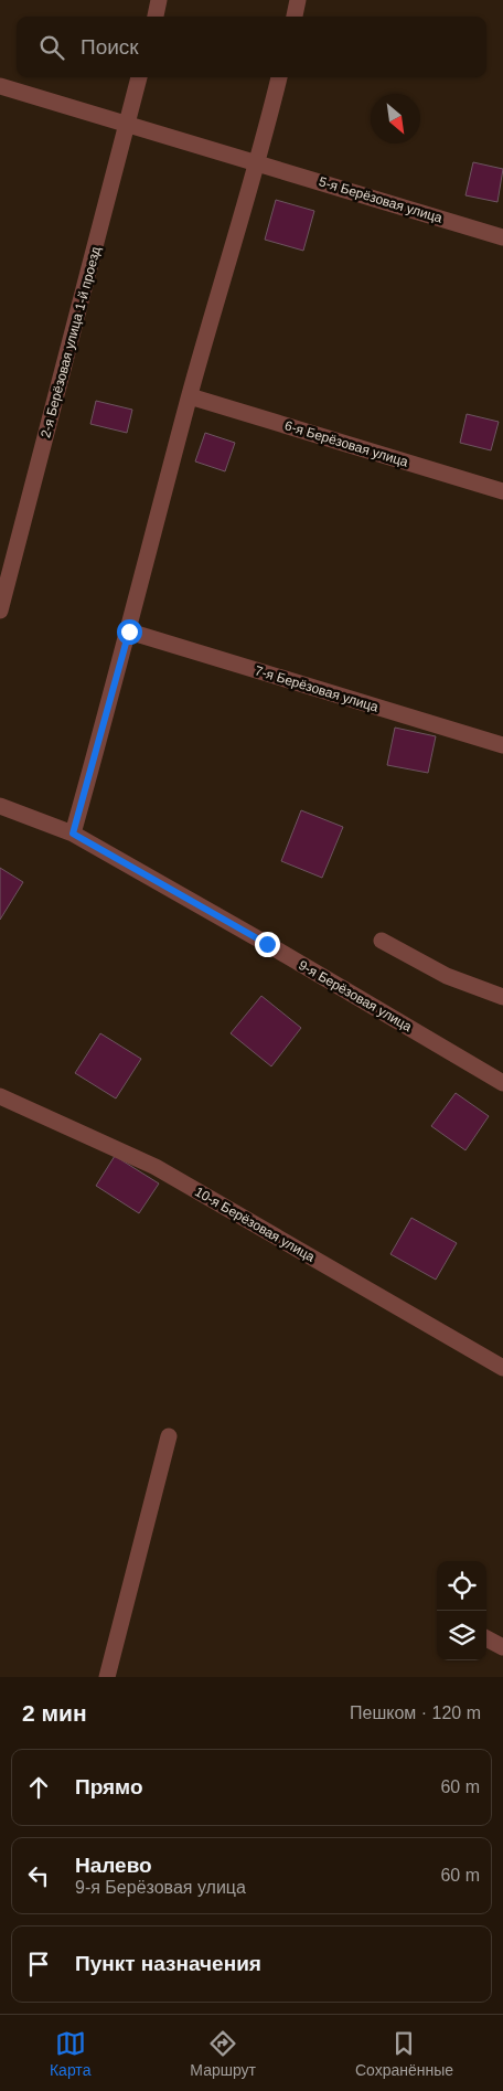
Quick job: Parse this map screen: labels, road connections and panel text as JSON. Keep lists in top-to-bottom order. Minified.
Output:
{"streets":{"street":["5-я Берёзовая улица","2-я Берёзовая улица 1-й проезд","6-я Берёзовая улица","7-я Берёзовая улица","9-я Берёзовая улица","10-я Берёзовая улица"]},"crossings":[["5-я Берёзовая улица","2-я Берёзовая улица 1-й проезд"]],"north":"bottom right","page":{"search":"Поиск","heading":["2 мин","Пешком · 120 m"],"list":[["Прямо","60 m"],["Налево","9-я Берёзовая улица","60 m"],"Пункт назначения"],"nav":["Карта","Маршрут","Сохранённые"]}}
